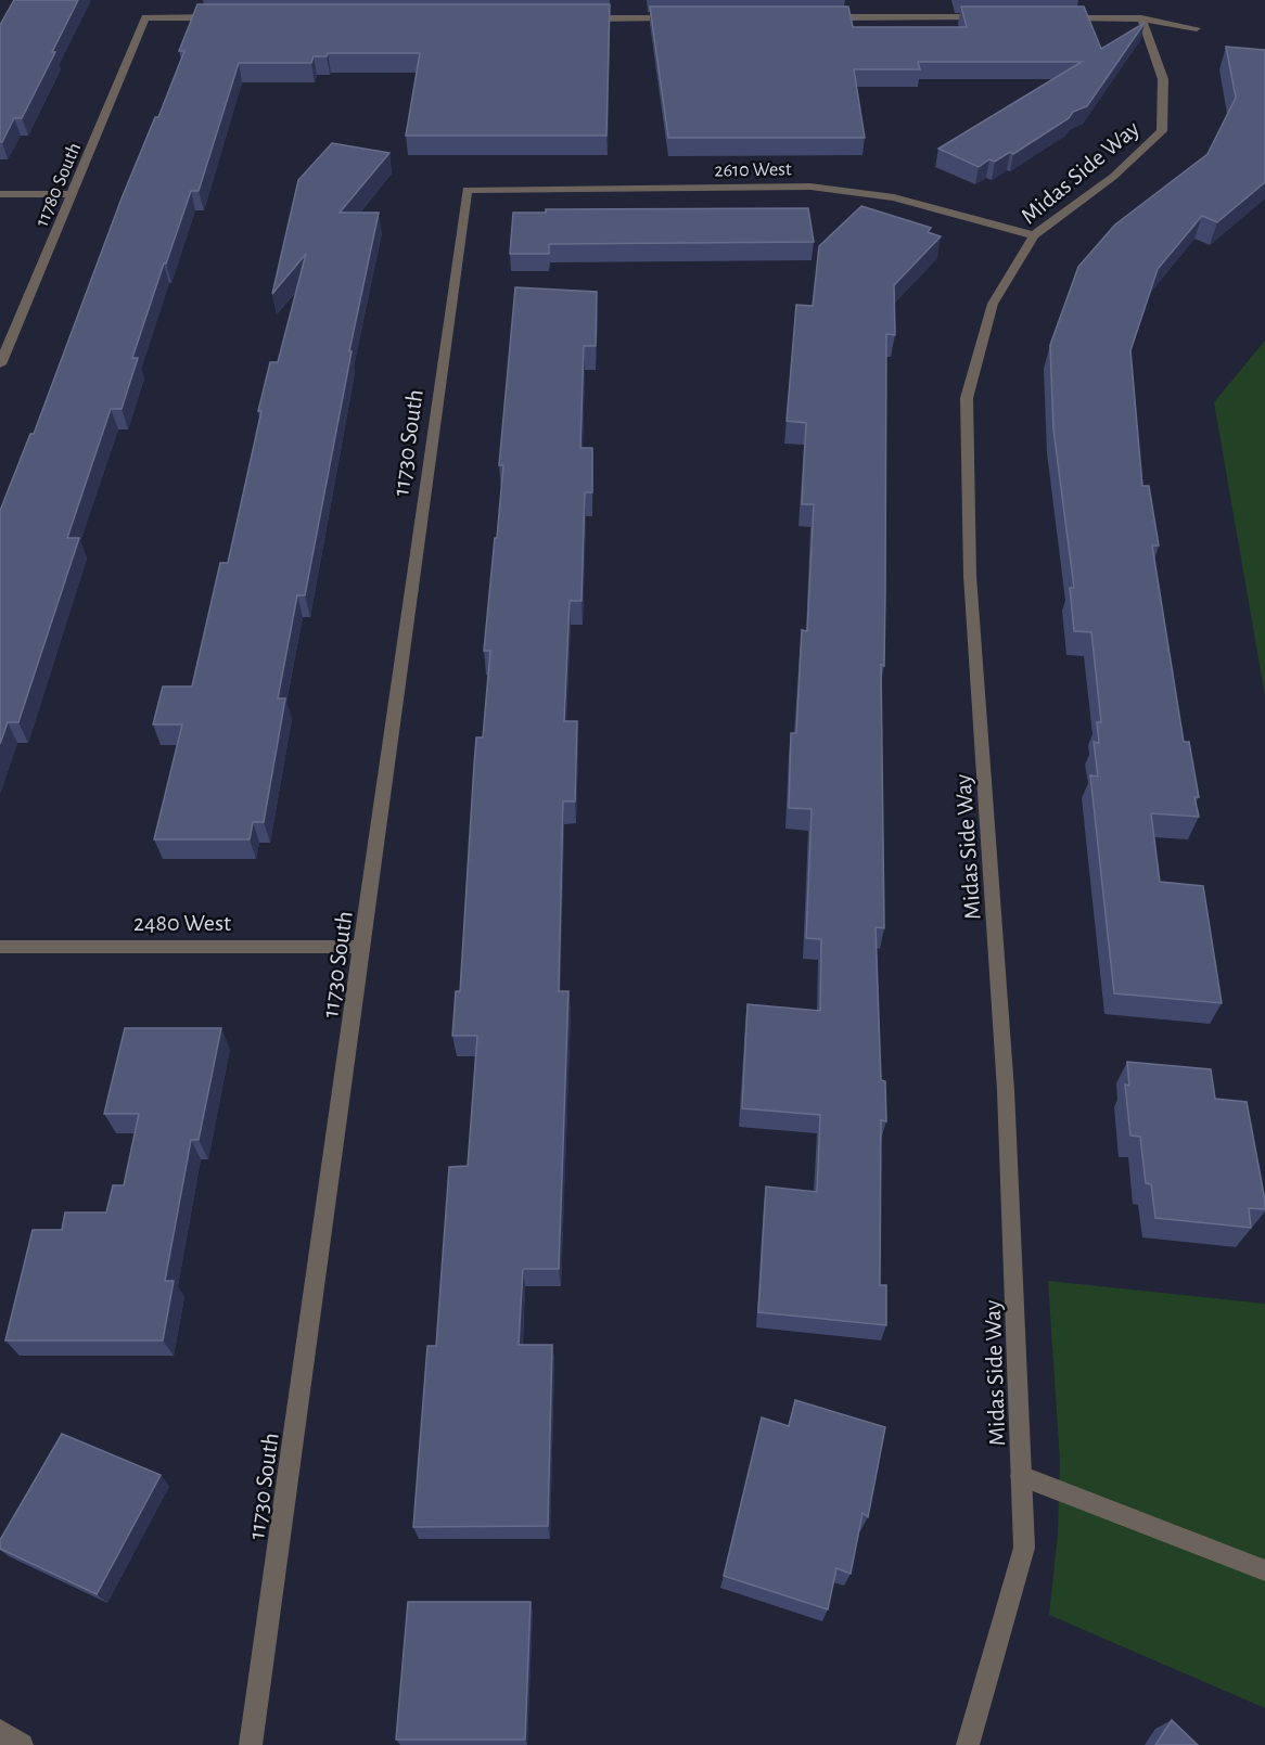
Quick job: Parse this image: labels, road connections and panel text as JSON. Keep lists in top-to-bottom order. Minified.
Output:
{"streets":{"street":["2610 West","Midas Side Way","11780 South","11730 South","2480 West"]},"crossings":[["2610 West","Midas Side Way"],["2610 West","11730 South"],["11730 South","2480 West"]]}
